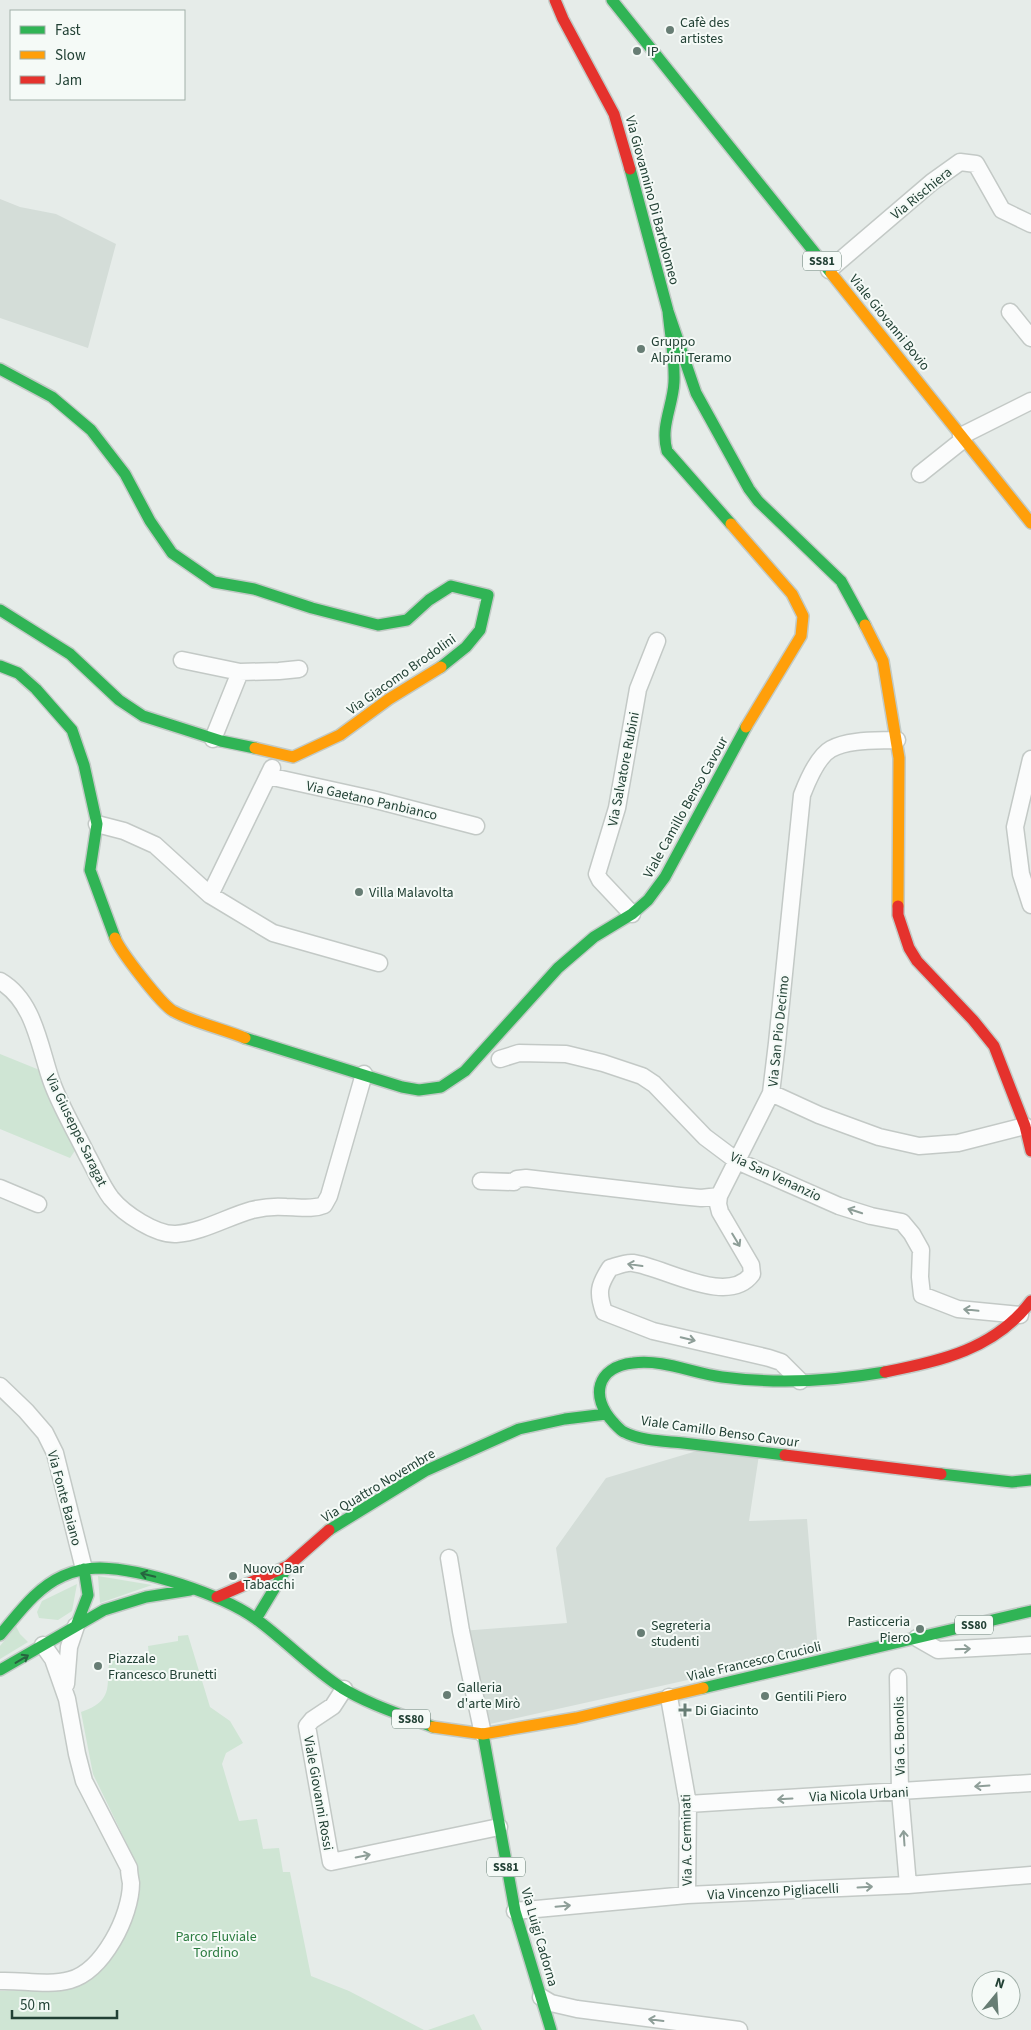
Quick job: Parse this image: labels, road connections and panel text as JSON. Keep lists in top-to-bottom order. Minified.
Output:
{"streets":{"main road":["Via Giovannino Di Bartolomeo","SS81","Viale Giovanni Bovio","Via Giacomo Brodolini","Viale Camillo Benso Cavour","Via Quattro Novembre","SS80","Viale Francesco Crucioli","Via Luigi Cadorna"],"street":["Via Rischiera","Via Salvatore Rubini","Via Gaetano Panbianco","Via San Pio Decimo","Via Giuseppe Saragat","Via San Venanzio","Via Fonte Baiano","Via G. Bonolis","Viale Giovanni Rossi","Via Nicola Urbani","Via A. Cerminati","Via Vincenzo Pigliacelli"]},"crossings":[["Via Rischiera","Viale Giovanni Bovio"],["Via Salvatore Rubini","Viale Camillo Benso Cavour"],["Viale Camillo Benso Cavour","Via Giuseppe Saragat"],["Viale Camillo Benso Cavour","Via San Venanzio"],["Viale Camillo Benso Cavour","Via Quattro Novembre"],["Via San Pio Decimo","Via San Venanzio"],["Via Quattro Novembre","SS80"],["Via Fonte Baiano","SS80"],["SS80","Viale Francesco Crucioli"],["SS80","Viale Giovanni Rossi"],["SS80","Via Luigi Cadorna"],["Viale Francesco Crucioli","Via A. Cerminati"],["Viale Francesco Crucioli","Via Luigi Cadorna"],["Via G. Bonolis","Via Nicola Urbani"],["Via G. Bonolis","Via Vincenzo Pigliacelli"],["Viale Giovanni Rossi","Via Luigi Cadorna"],["Via Nicola Urbani","Via A. Cerminati"],["Via A. Cerminati","Via Vincenzo Pigliacelli"],["Via Vincenzo Pigliacelli","Via Luigi Cadorna"]],"one_way":["Via San Venanzio","Via G. Bonolis","Via Nicola Urbani"],"parks":["Parco Fluviale Tordino"],"places":{"other":["Cafè des artistes","IP","Gruppo Alpini Teramo","Villa Malavolta","Nuovo Bar Tabacchi","Pasticceria Piero","Segreteria studenti","Piazzale Francesco Brunetti","Galleria d'arte Mirò","Gentili Piero"],"health":["Di Giacinto"]},"legend":["Fast","Slow","Jam"],"scale_bar":"50 m","north":"top"}
